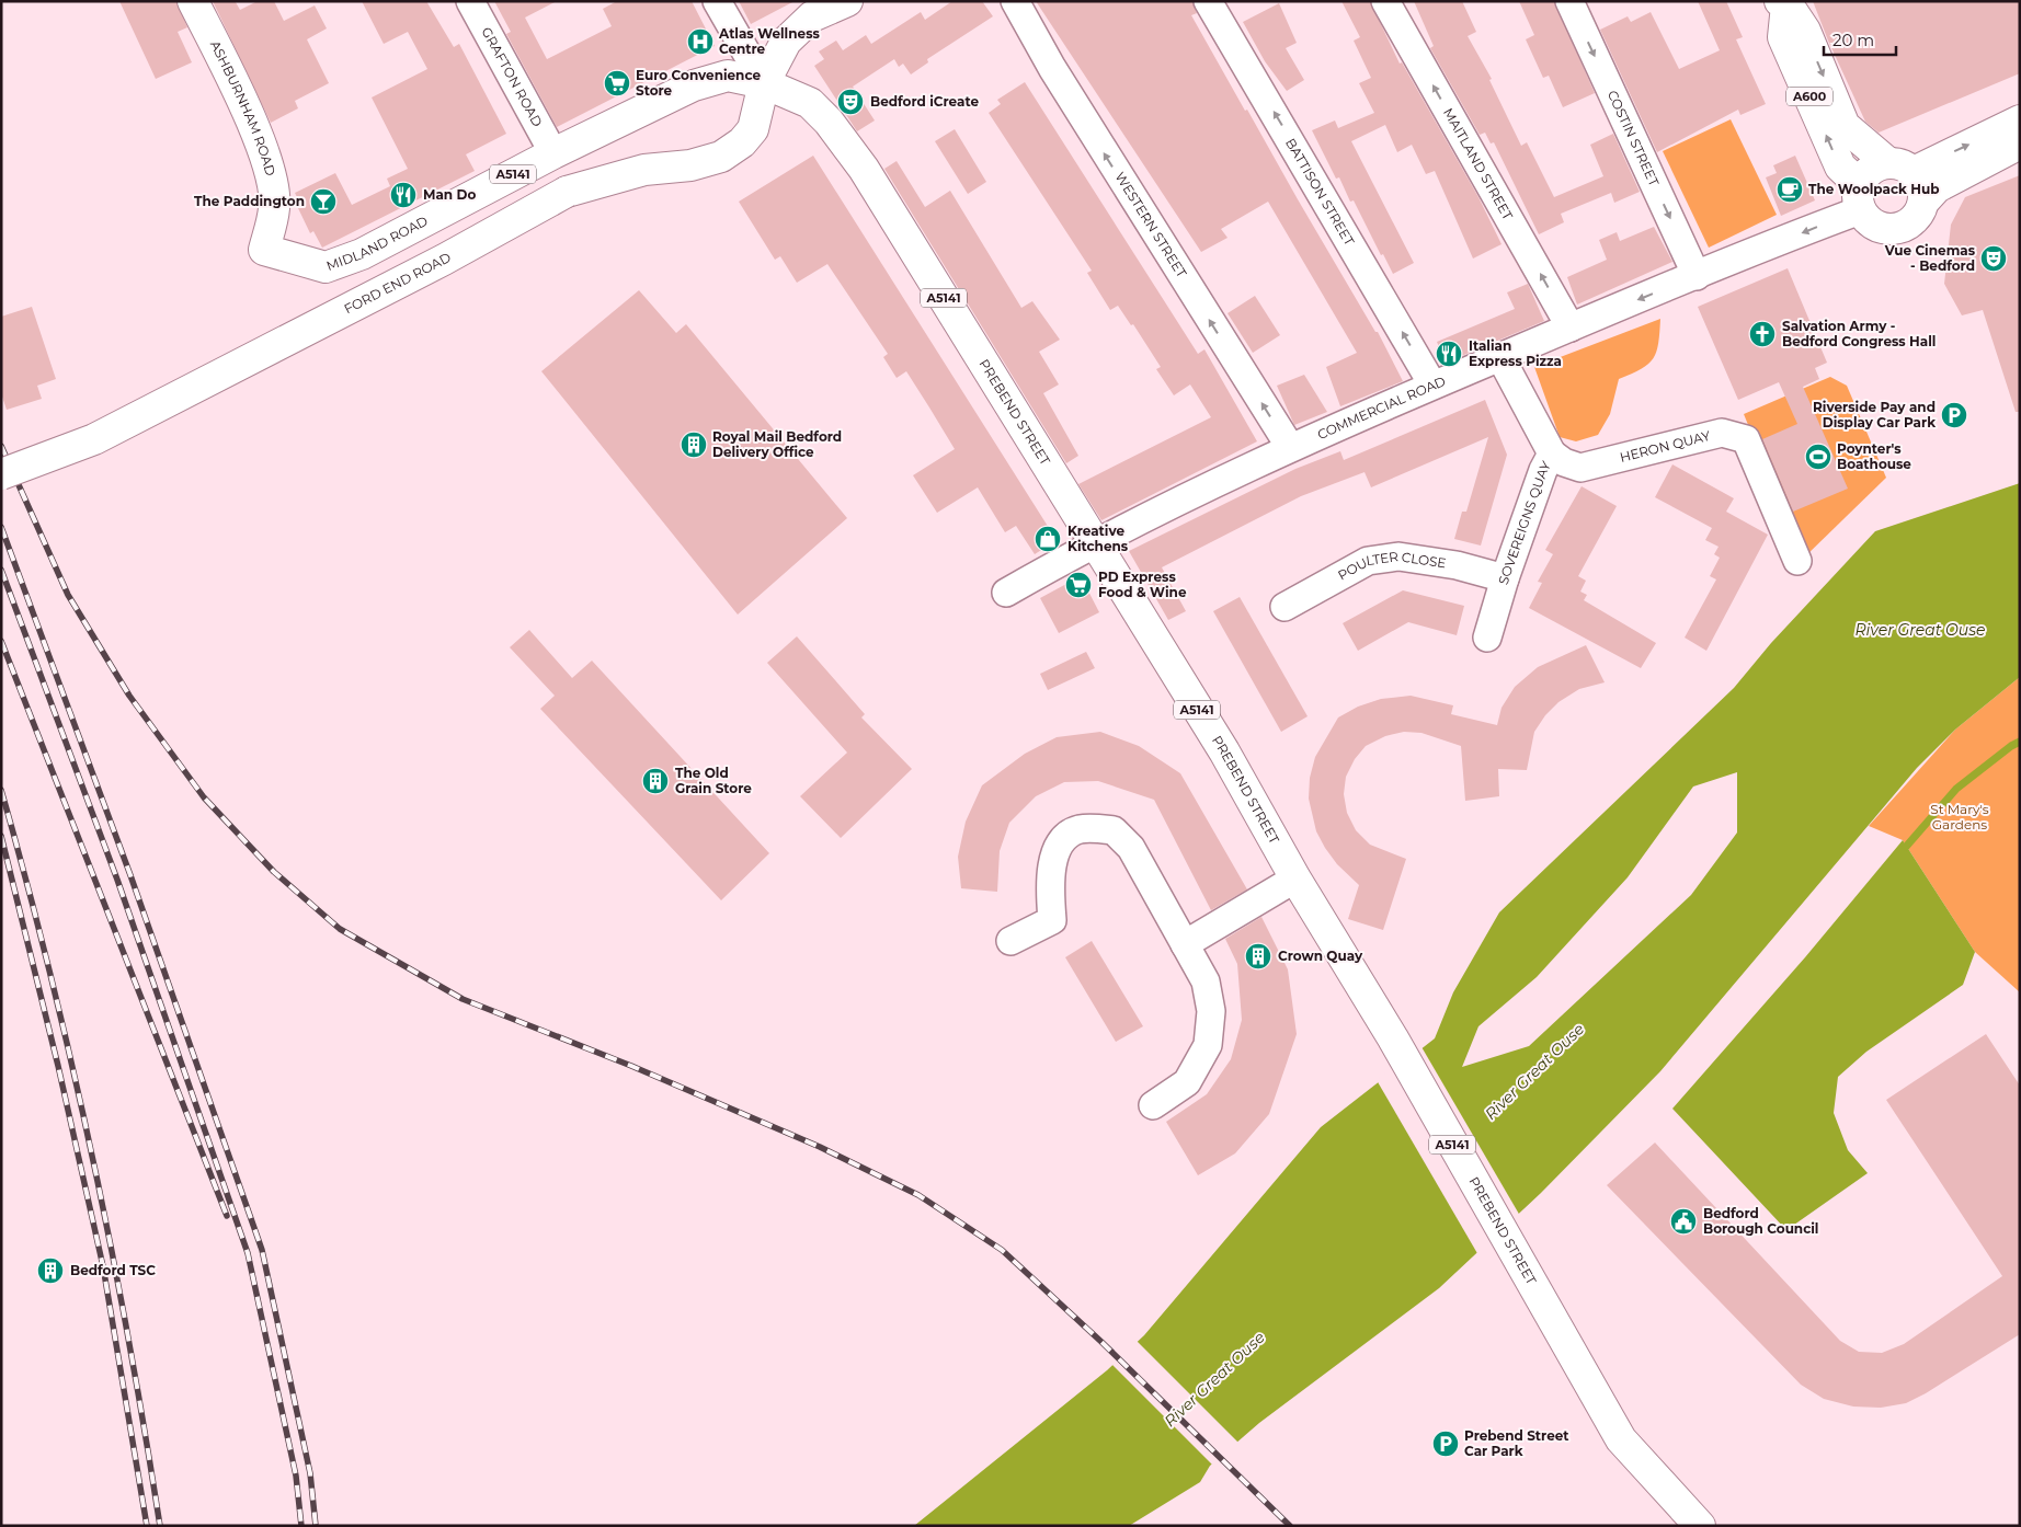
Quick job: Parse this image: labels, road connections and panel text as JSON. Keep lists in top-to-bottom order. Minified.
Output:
{"streets":{"main road":["A600","ASHBURNHAM ROAD","A5141","MIDLAND ROAD","FORD END ROAD","PREBEND STREET"],"street":["GRAFTON ROAD","COSTIN STREET","MAITLAND STREET","BATTISON STREET","WESTERN STREET","COMMERCIAL ROAD","HERON QUAY","SOVEREIGNS QUAY","POULTER CLOSE"]},"crossings":[["GRAFTON ROAD","MIDLAND ROAD"],["A600","COMMERCIAL ROAD"],["ASHBURNHAM ROAD","MIDLAND ROAD"],["COSTIN STREET","COMMERCIAL ROAD"],["MAITLAND STREET","COMMERCIAL ROAD"],["BATTISON STREET","COMMERCIAL ROAD"],["WESTERN STREET","COMMERCIAL ROAD"],["MIDLAND ROAD","FORD END ROAD"],["MIDLAND ROAD","PREBEND STREET"],["FORD END ROAD","PREBEND STREET"],["COMMERCIAL ROAD","PREBEND STREET"],["COMMERCIAL ROAD","SOVEREIGNS QUAY"],["HERON QUAY","SOVEREIGNS QUAY"],["SOVEREIGNS QUAY","POULTER CLOSE"]],"one_way":["COSTIN STREET","MAITLAND STREET","BATTISON STREET","WESTERN STREET"],"water":["River Great Ouse"],"parks":["St Mary's Gardens"],"places":{"hospital":["Atlas Wellness Centre"],"supermarket":["Euro Convenience Store","PD Express Food & Wine"],"theatre":["Bedford iCreate","Vue Cinemas - Bedford"],"cafe":["The Woolpack Hub"],"restaurant":["Man Do","Italian Express Pizza"],"bar":["The Paddington"],"church":["Salvation Army - Bedford Congress Hall"],"parking":["Riverside Pay and Display Car Park","Prebend Street Car Park"],"building":["Royal Mail Bedford Delivery Office","The Old Grain Store","Crown Quay","Bedford TSC"],"sports":["Poynter's Boathouse"],"shop":["Kreative Kitchens"],"public building":["Bedford Borough Council"]},"scale_bar":"20 m"}
